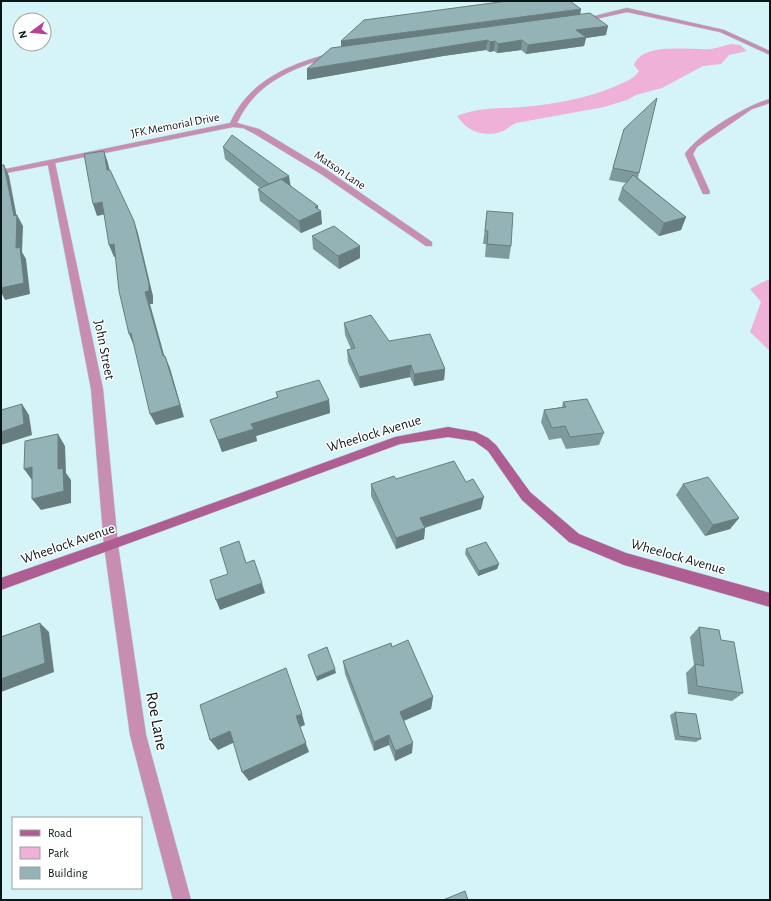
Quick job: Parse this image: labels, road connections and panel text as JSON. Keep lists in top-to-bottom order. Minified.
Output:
{"streets":{"street":["JFK Memorial Drive","Matson Lane","John Street","Wheelock Avenue","Roe Lane"]},"crossings":[["JFK Memorial Drive","Matson Lane"],["JFK Memorial Drive","John Street"],["John Street","Wheelock Avenue"],["John Street","Roe Lane"],["Wheelock Avenue","Roe Lane"]],"legend":["Road","Park","Building"],"north":"left"}
